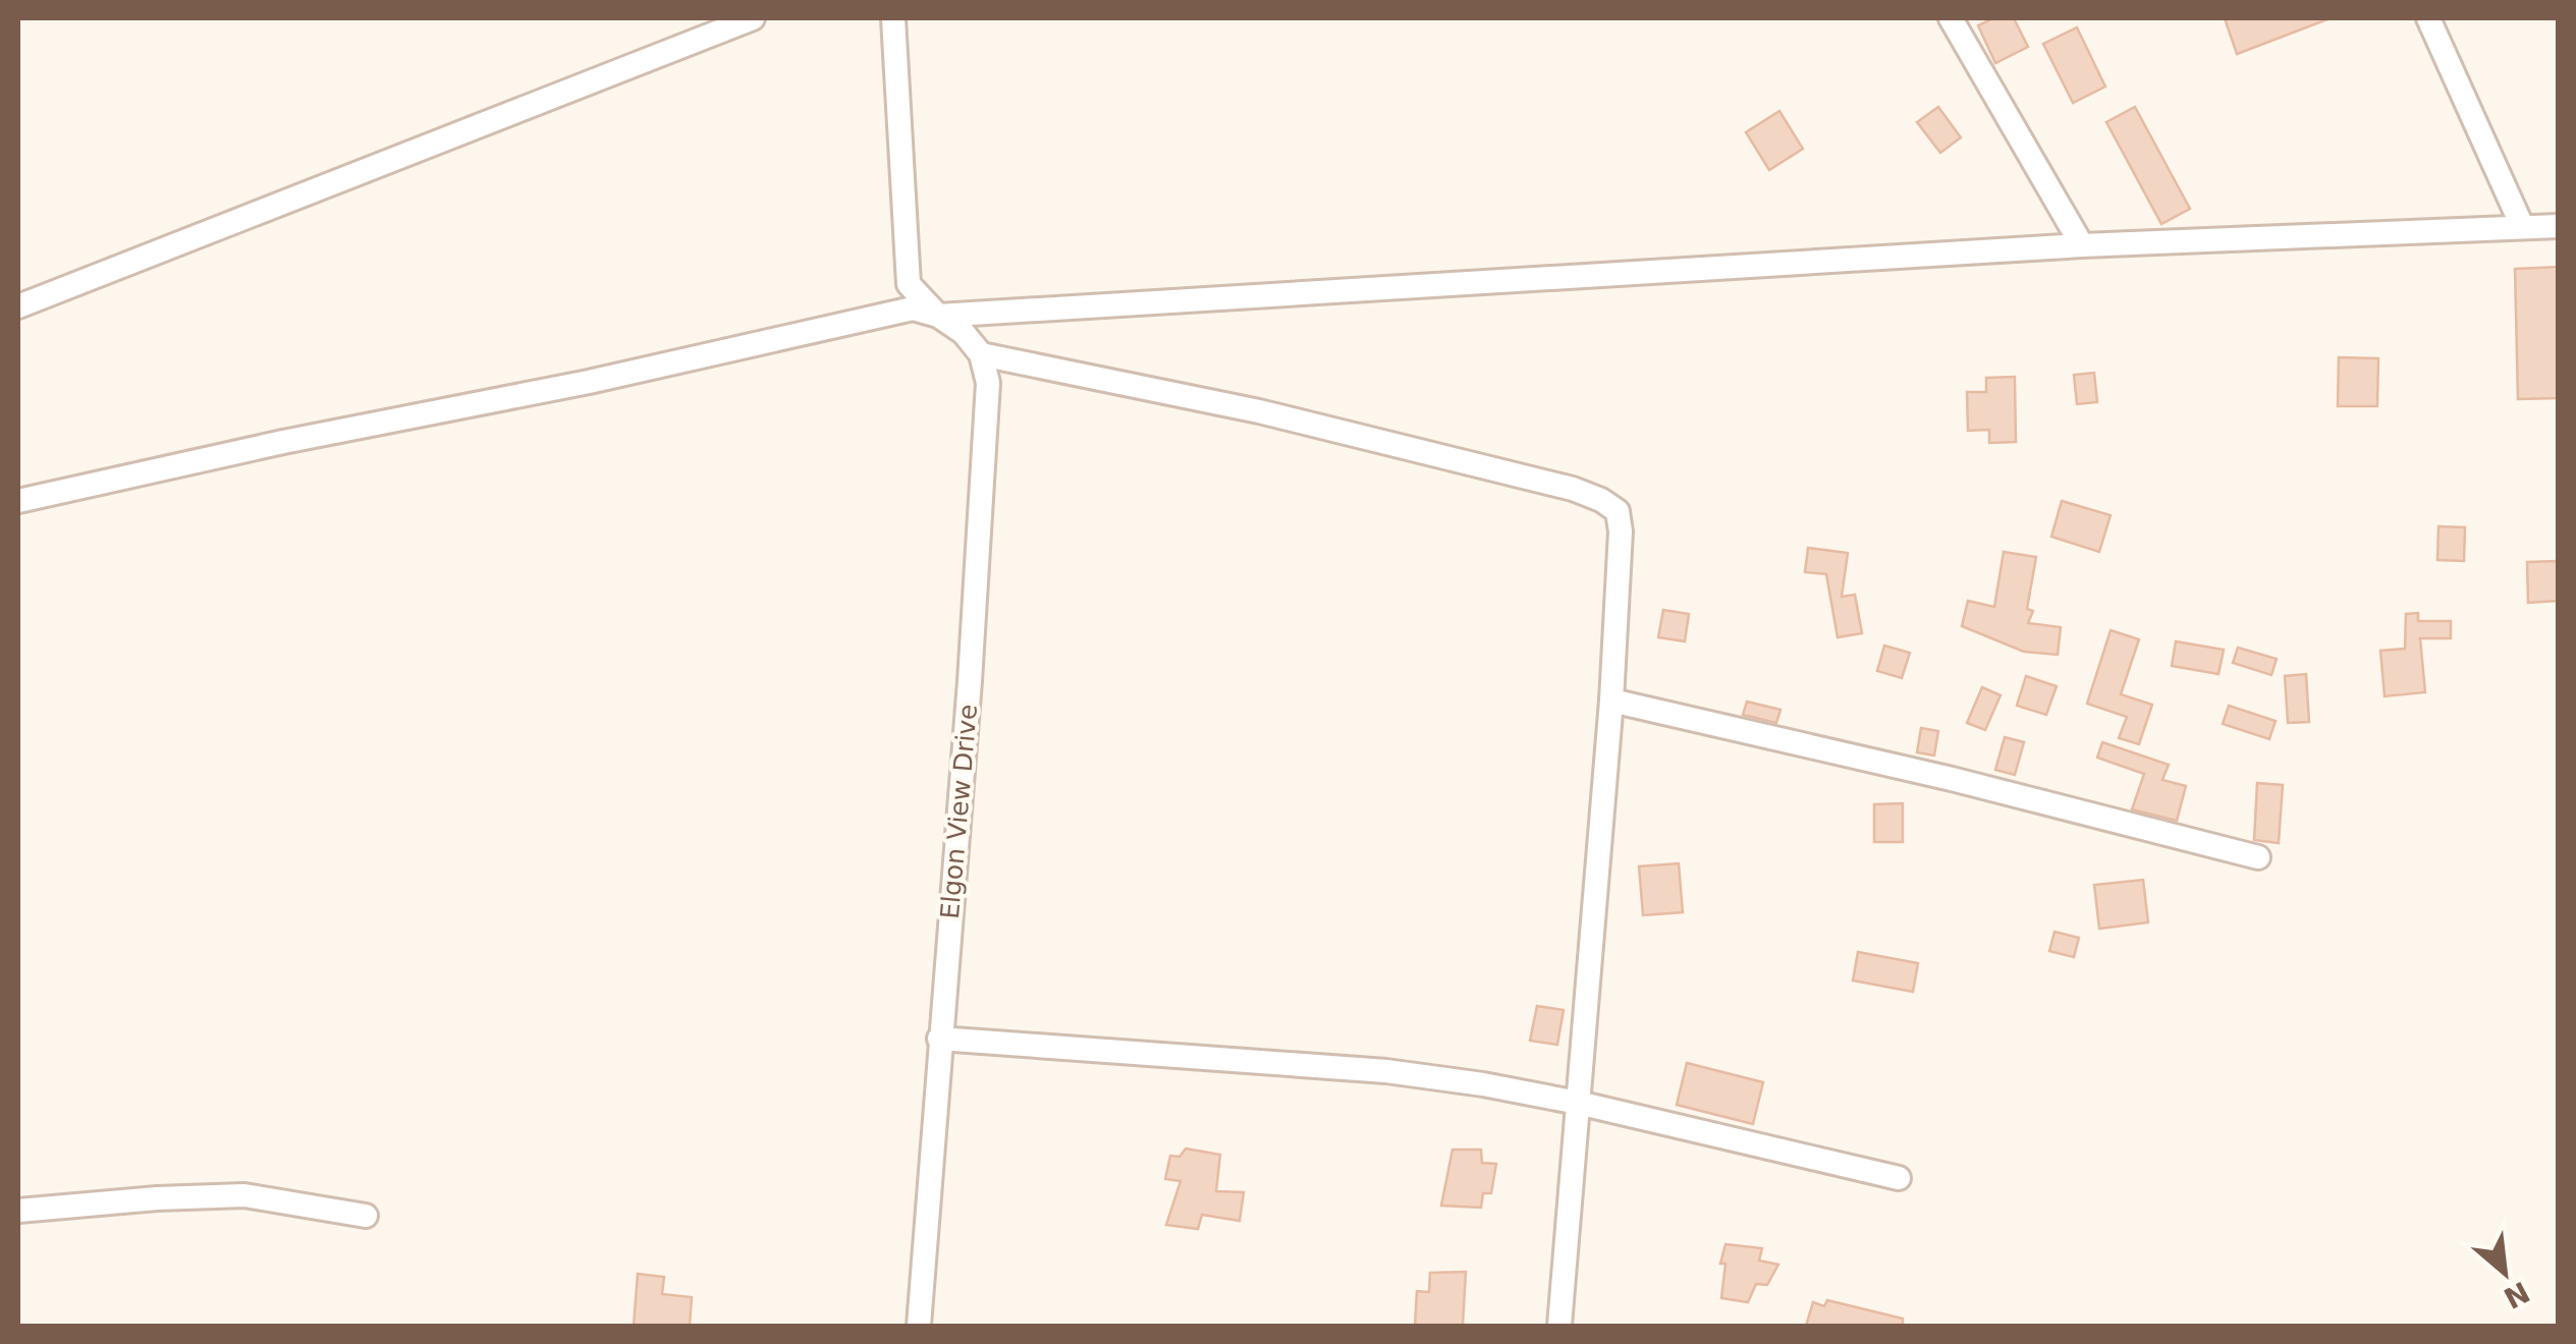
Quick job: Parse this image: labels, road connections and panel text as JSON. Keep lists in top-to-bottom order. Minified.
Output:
{"streets":{"street":["Elgon View Drive"]},"north":"bottom right"}
